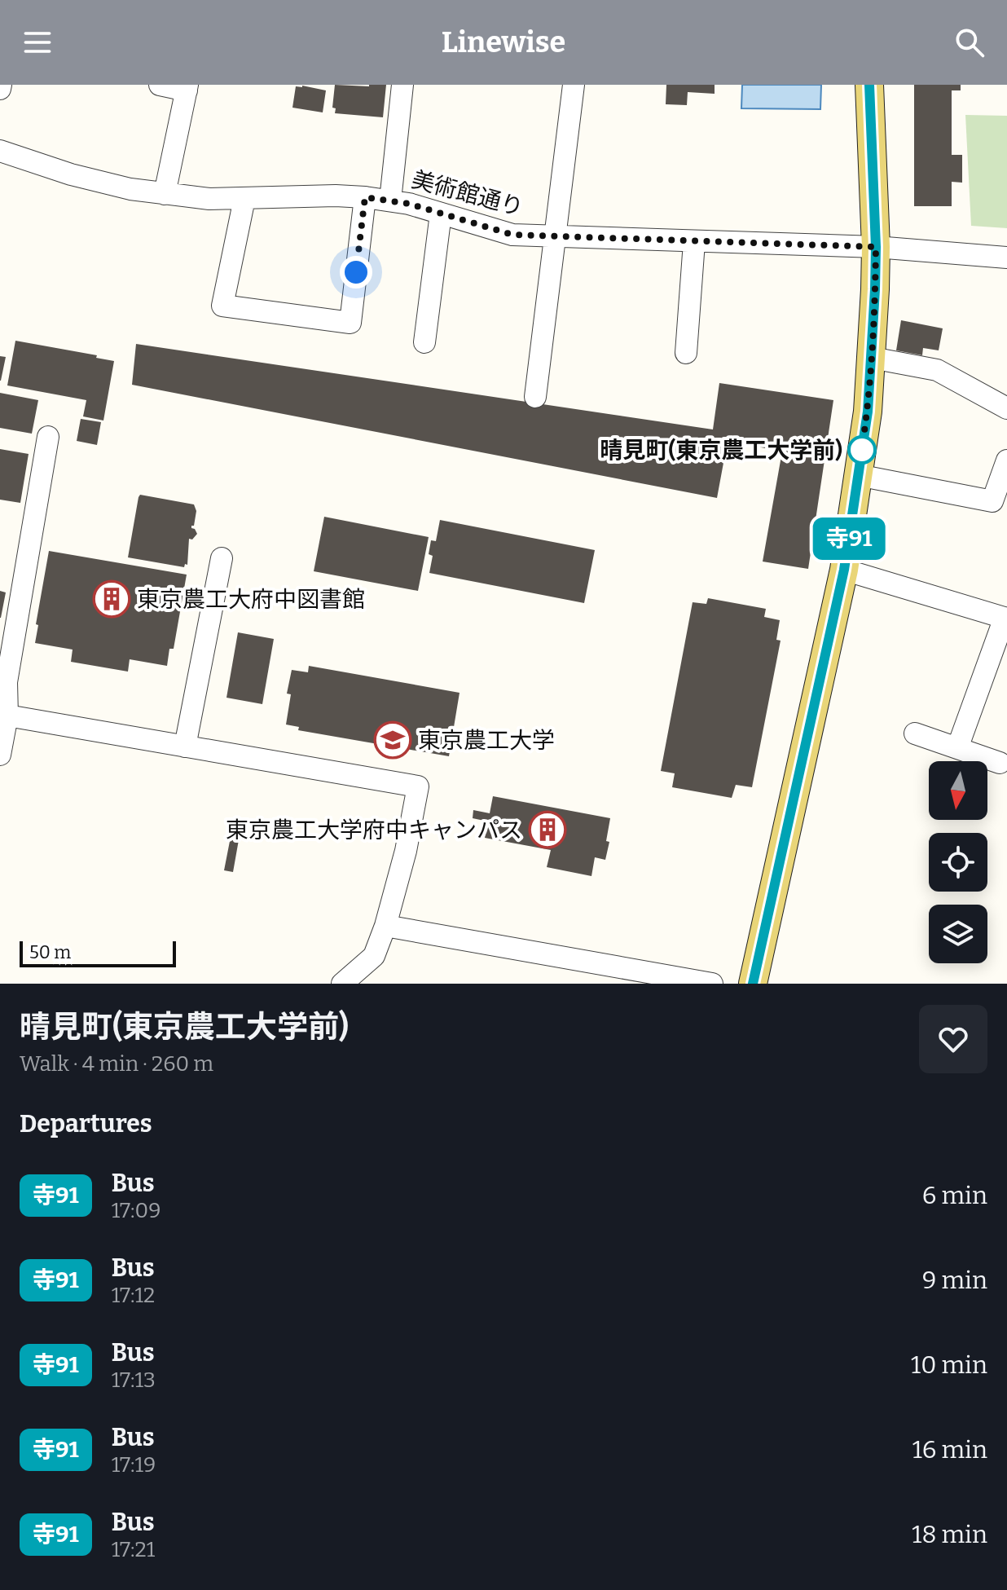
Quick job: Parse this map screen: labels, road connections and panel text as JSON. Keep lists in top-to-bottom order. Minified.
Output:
{"streets":{"street":["美術館通り"]},"places":{"other":["晴見町(東京農工大学前)"],"building":["東京農工大府中図書館","東京農工大学府中キャンパス"],"school or university":["東京農工大学"]},"lines":["bus line 寺91"],"scale_bar":"50 m","north":"bottom","page":{"header":"Linewise","on_map":"寺91","scale":"50 m","heading":[["晴見町(東京農工大学前)","Walk · 4 min · 260 m"],"Departures"],"list":[{"mark":"寺91","name":"Bus","note":"17:09","value":"6 min"},{"mark":"寺91","name":"Bus","note":"17:12","value":"9 min"},{"mark":"寺91","name":"Bus","note":"17:13","value":"10 min"},{"mark":"寺91","name":"Bus","note":"17:19","value":"16 min"},{"mark":"寺91","name":"Bus","note":"17:21","value":"18 min"}]}}
